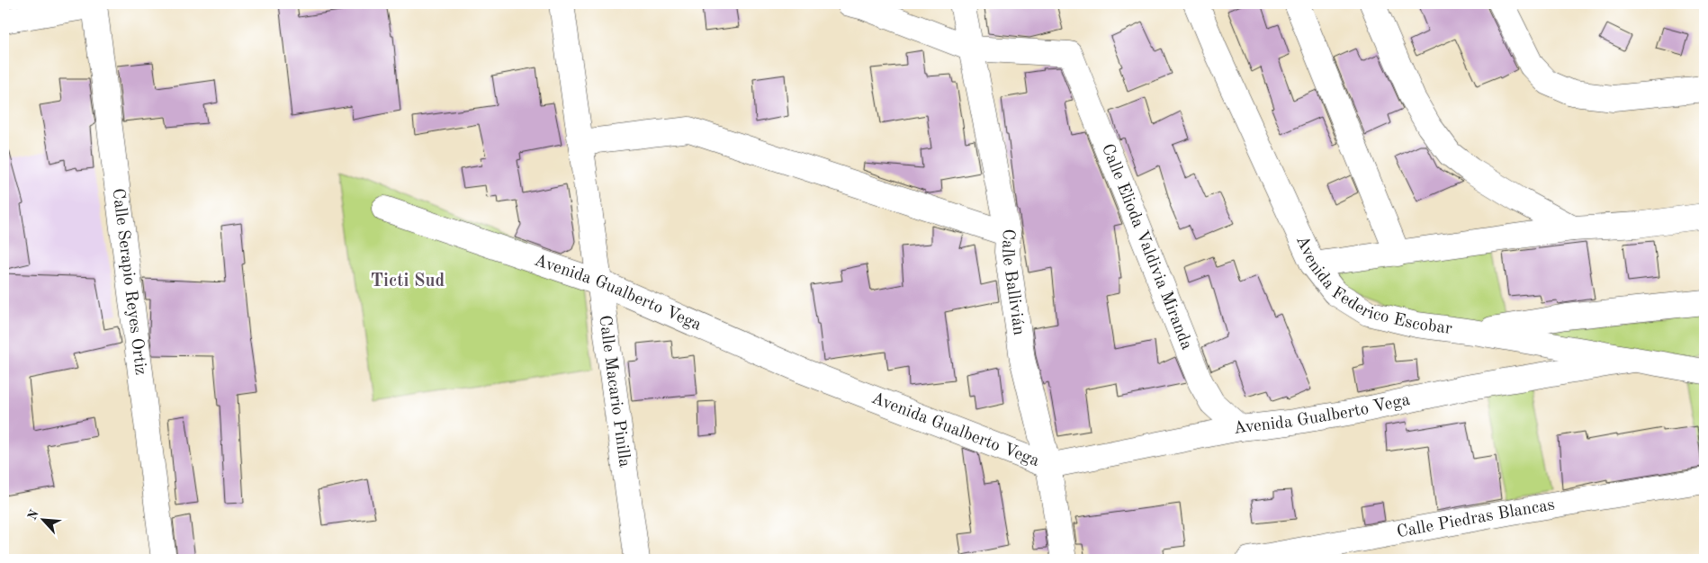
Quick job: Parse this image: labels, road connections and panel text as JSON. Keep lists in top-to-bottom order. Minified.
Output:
{"streets":{"street":["Calle Elioda Valdivia Miranda","Avenida Federico Escobar","Calle Ballivián","Calle Serapio Reyes Ortiz","Avenida Gualberto Vega","Calle Macario Pinilla","Calle Piedras Blancas"]},"crossings":[["Calle Elioda Valdivia Miranda","Calle Ballivián"],["Calle Elioda Valdivia Miranda","Avenida Gualberto Vega"],["Avenida Federico Escobar","Avenida Gualberto Vega"],["Calle Ballivián","Avenida Gualberto Vega"],["Avenida Gualberto Vega","Calle Macario Pinilla"]],"districts":["Ticti Sud"],"north":"top left"}
